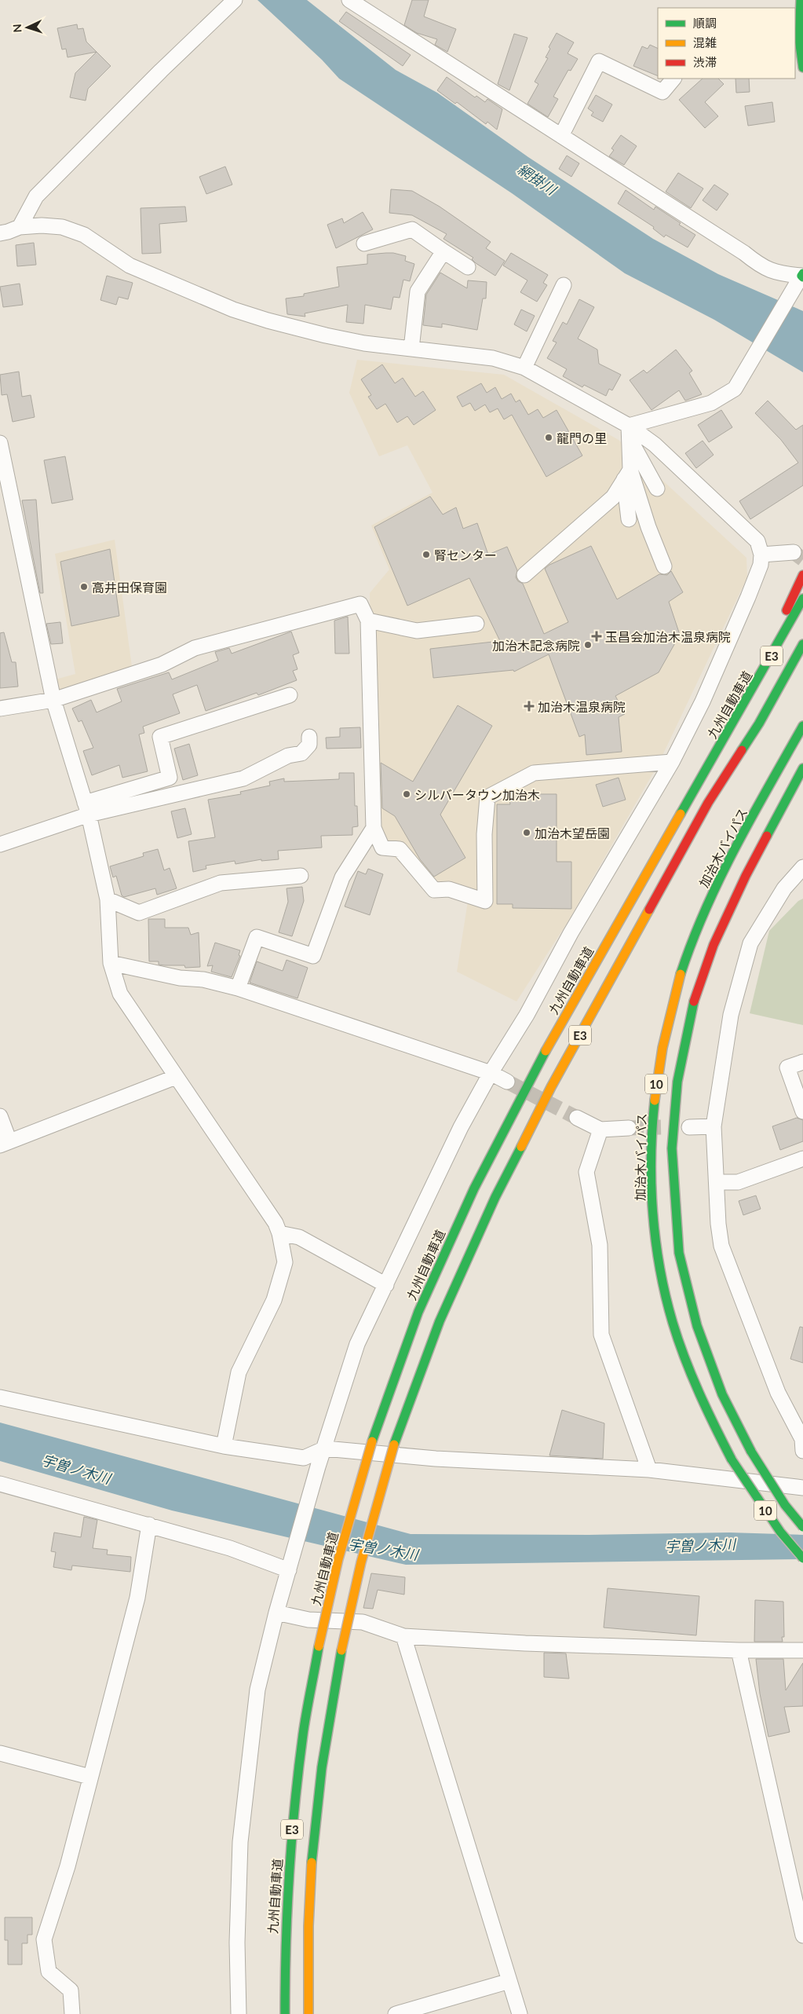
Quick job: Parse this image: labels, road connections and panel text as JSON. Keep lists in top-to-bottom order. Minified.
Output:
{"streets":{"main road":["E3","九州自動車道","加治木バイパス","10"]},"water":["網掛川","宇曽ノ木川"],"places":{"other":["龍門の里","腎センター","高井田保育園","加治木記念病院","シルバータウン加治木","加治木望岳園"],"health":["玉昌会加治木温泉病院","加治木温泉病院"]},"legend":["順調","混雑","渋滞"],"north":"left"}
